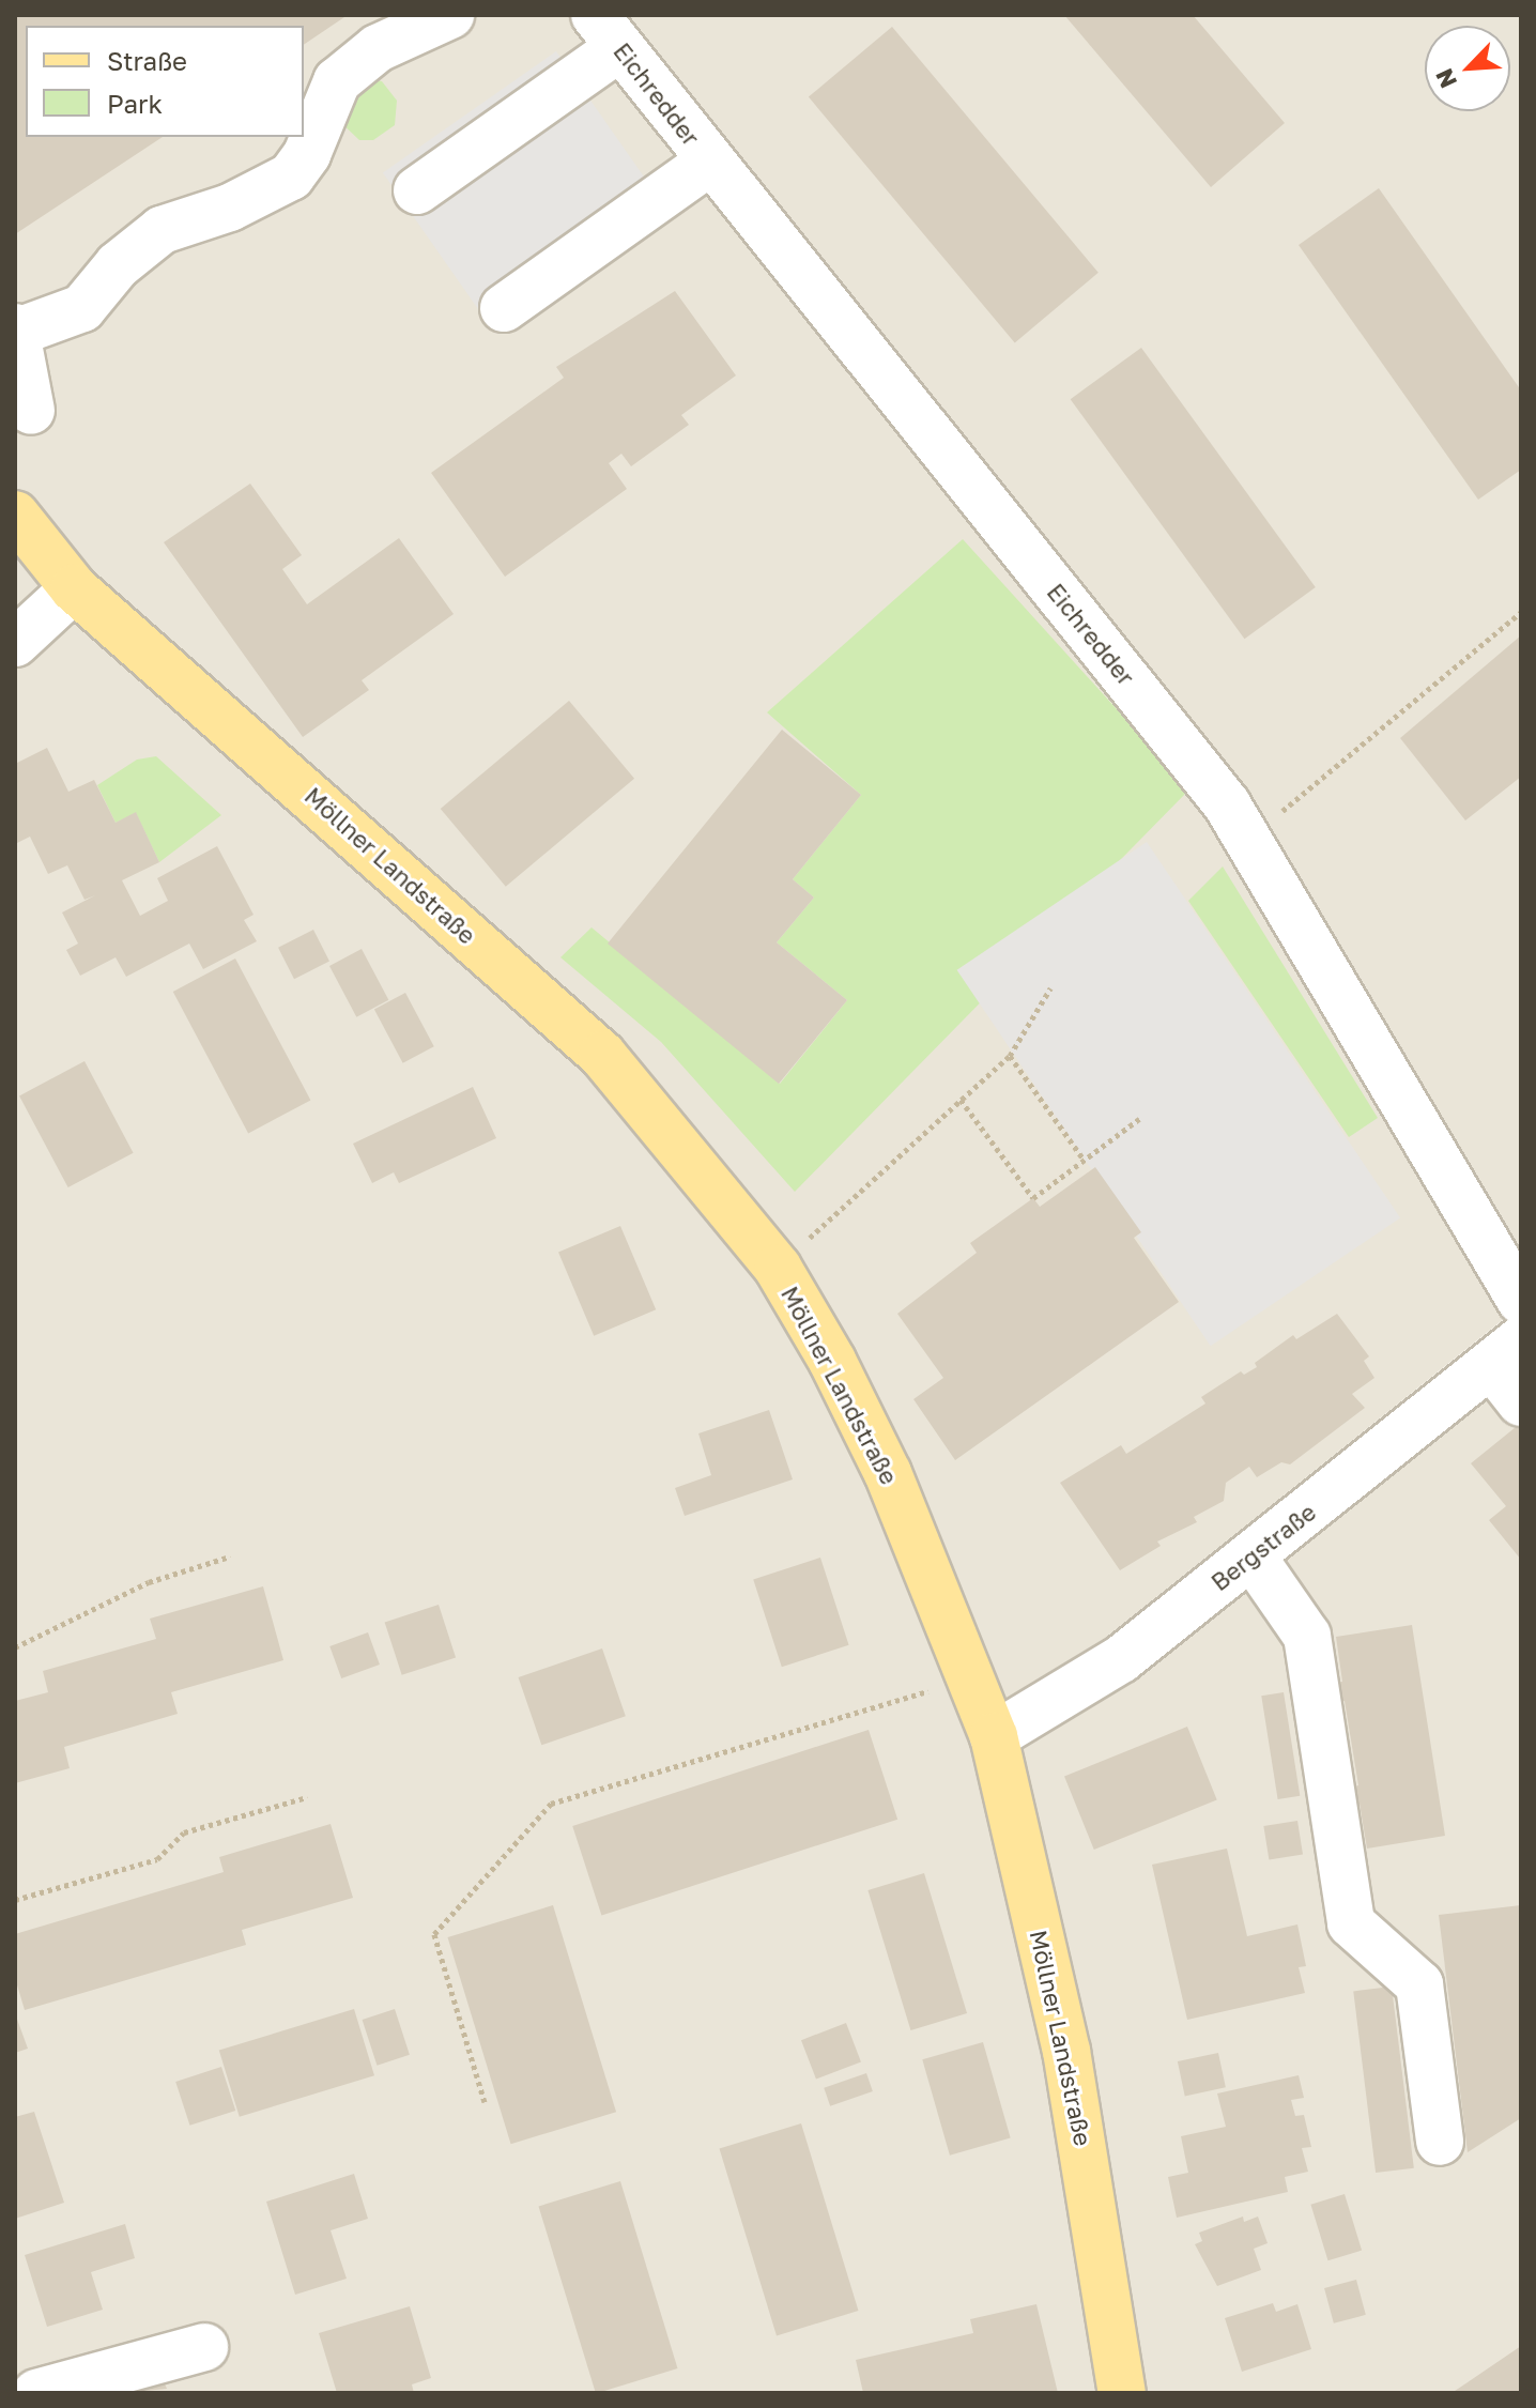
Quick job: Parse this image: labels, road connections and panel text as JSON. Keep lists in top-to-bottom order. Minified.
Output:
{"streets":{"main road":["Möllner Landstraße"],"street":["Eichredder","Bergstraße"]},"crossings":[["Möllner Landstraße","Bergstraße"]],"legend":["Straße","Park"],"north":"bottom left"}
